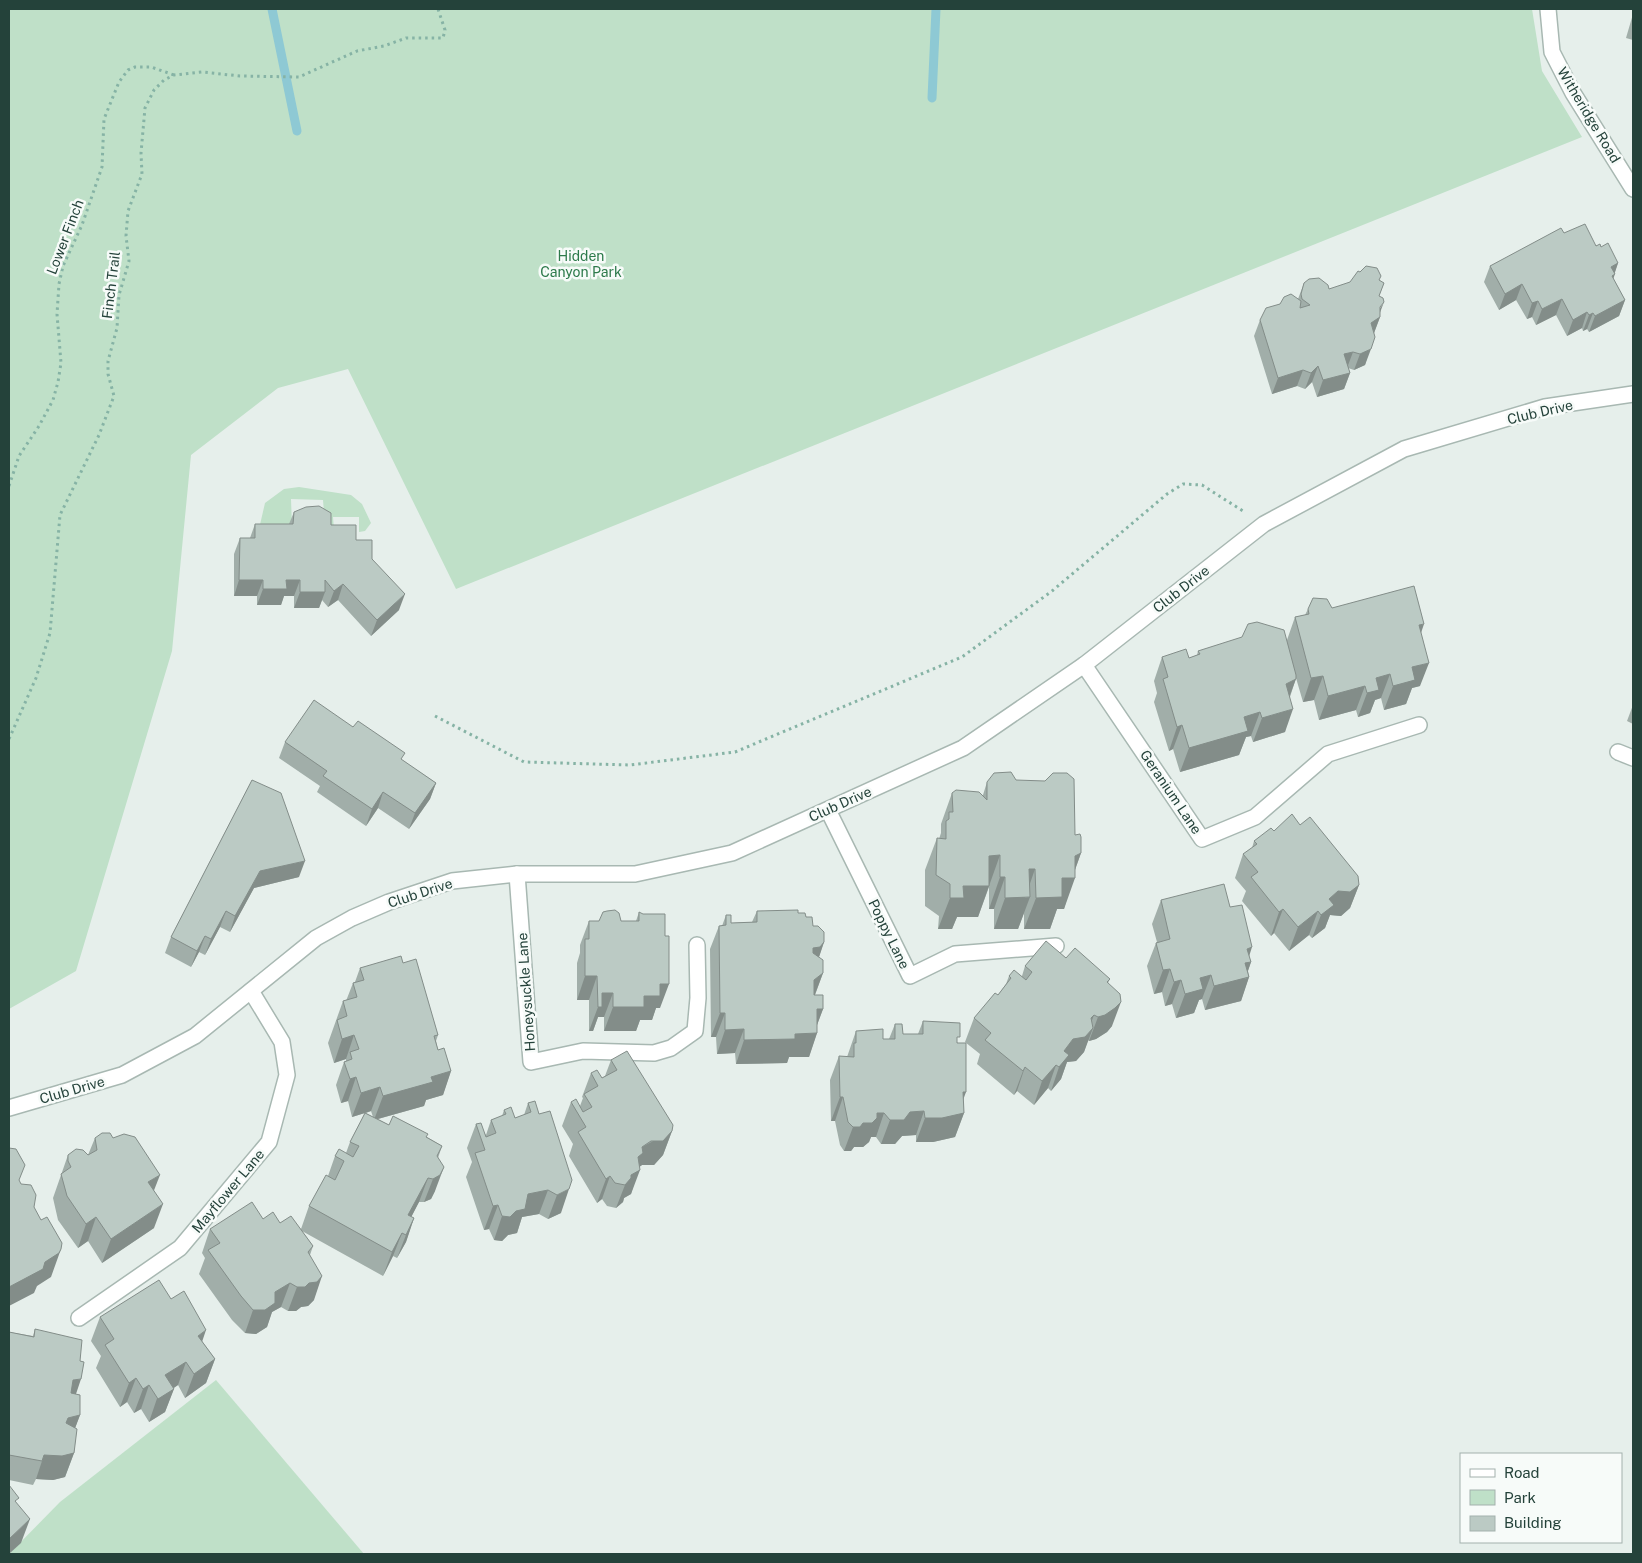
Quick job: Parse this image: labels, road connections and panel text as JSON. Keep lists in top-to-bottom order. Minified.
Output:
{"streets":{"street":["Witheridge Road","Club Drive","Geranium Lane","Poppy Lane","Honeysuckle Lane","Mayflower Lane"],"path":["Lower Finch","Finch Trail"]},"crossings":[["Lower Finch","Finch Trail"],["Club Drive","Geranium Lane"],["Club Drive","Poppy Lane"],["Club Drive","Honeysuckle Lane"],["Club Drive","Mayflower Lane"]],"parks":["Hidden Canyon Park"],"legend":["Road","Park","Building"]}
